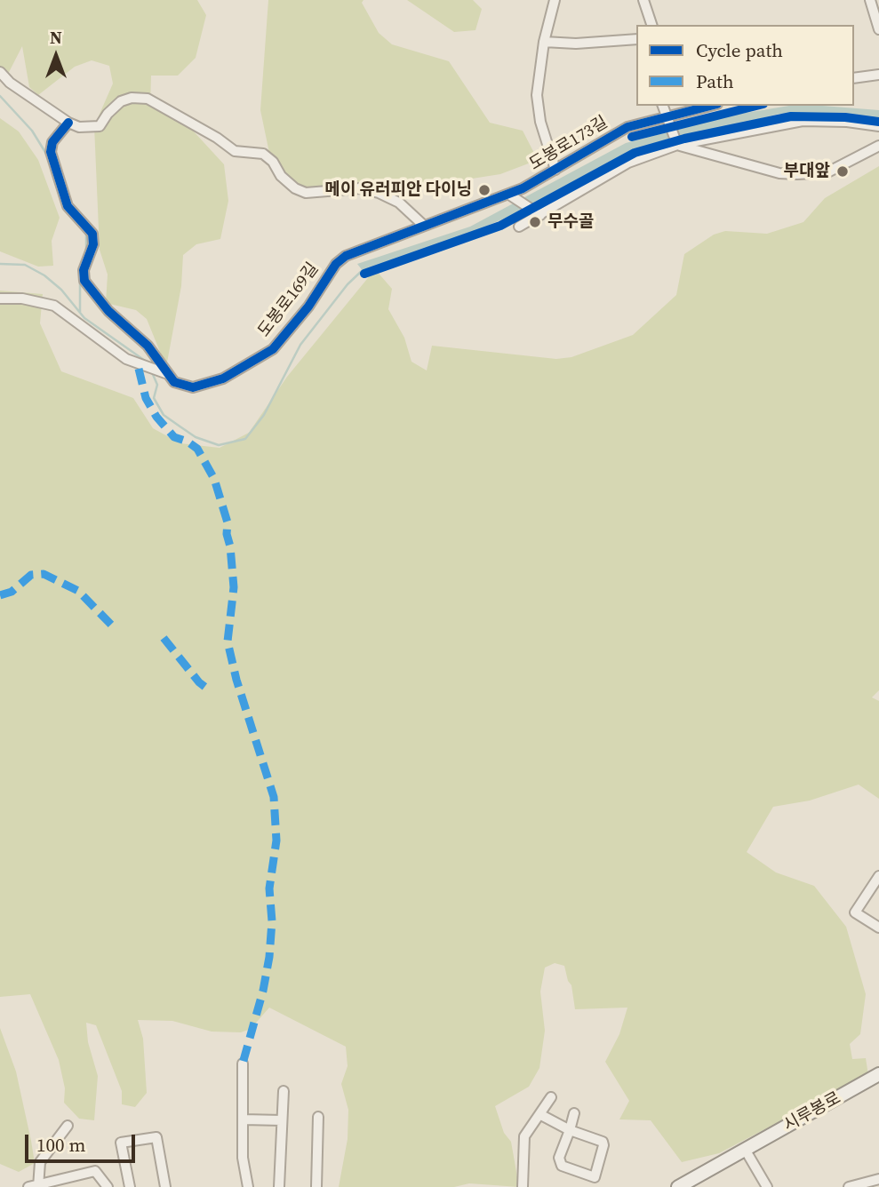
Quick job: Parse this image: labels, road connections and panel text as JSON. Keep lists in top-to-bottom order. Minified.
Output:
{"streets":{"street":["도봉로173길","도봉로169길","시루봉로"]},"crossings":[["도봉로173길","도봉로169길"]],"places":["부대앞","메이 유러피안 다이닝","무수골"],"legend":["Cycle path","Path"],"scale_bar":"100 m","north":"top"}
